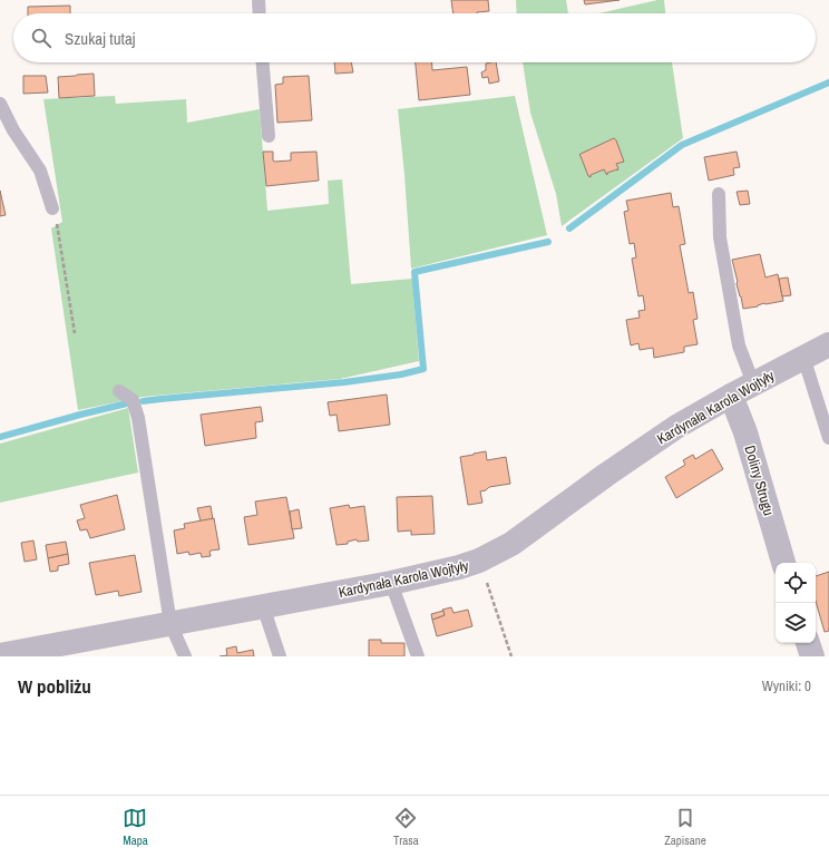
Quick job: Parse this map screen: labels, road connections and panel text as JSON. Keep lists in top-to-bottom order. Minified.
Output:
{"streets":{"street":["Kardynała Karola Wojtyły","Doliny Strugu"]},"crossings":[["Kardynała Karola Wojtyły","Doliny Strugu"]],"page":{"search":"Szukaj tutaj","heading":["W pobliżu","Wyniki: 0"],"nav":["Mapa","Trasa","Zapisane"]}}
